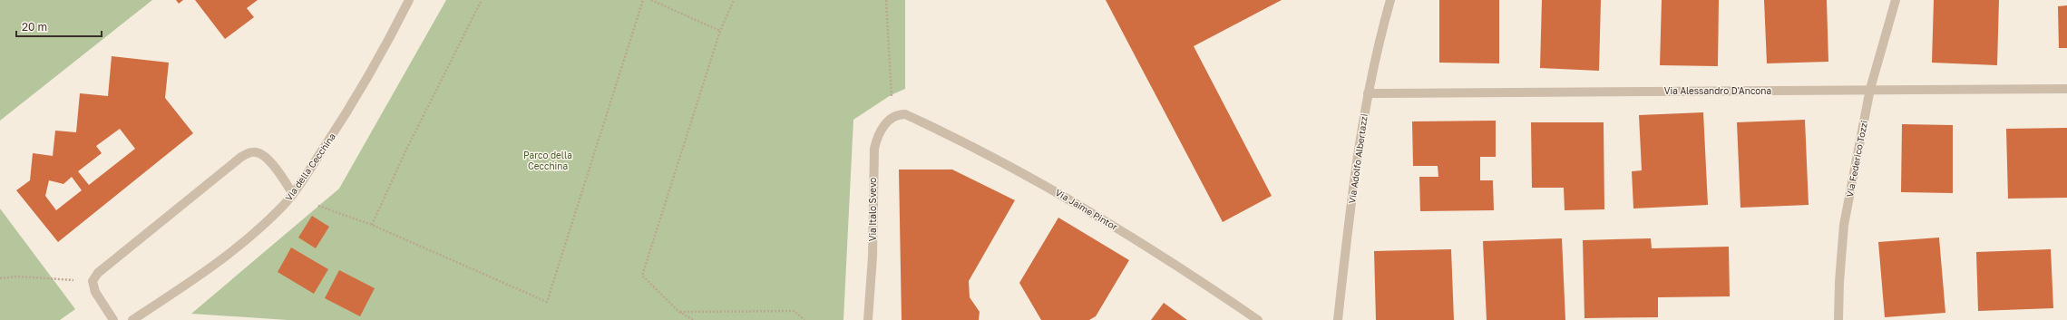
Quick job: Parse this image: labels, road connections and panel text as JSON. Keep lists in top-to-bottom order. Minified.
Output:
{"streets":{"street":["Via Alessandro D'Ancona","Via Adolfo Albertazzi","Via Federico Tozzi","Via della Cecchina","Via Italo Svevo","Via Jaime Pintor"]},"crossings":[["Via Alessandro D'Ancona","Via Adolfo Albertazzi"],["Via Alessandro D'Ancona","Via Federico Tozzi"],["Via Italo Svevo","Via Jaime Pintor"]],"parks":["Parco della Cecchina"],"scale_bar":"20 m"}
